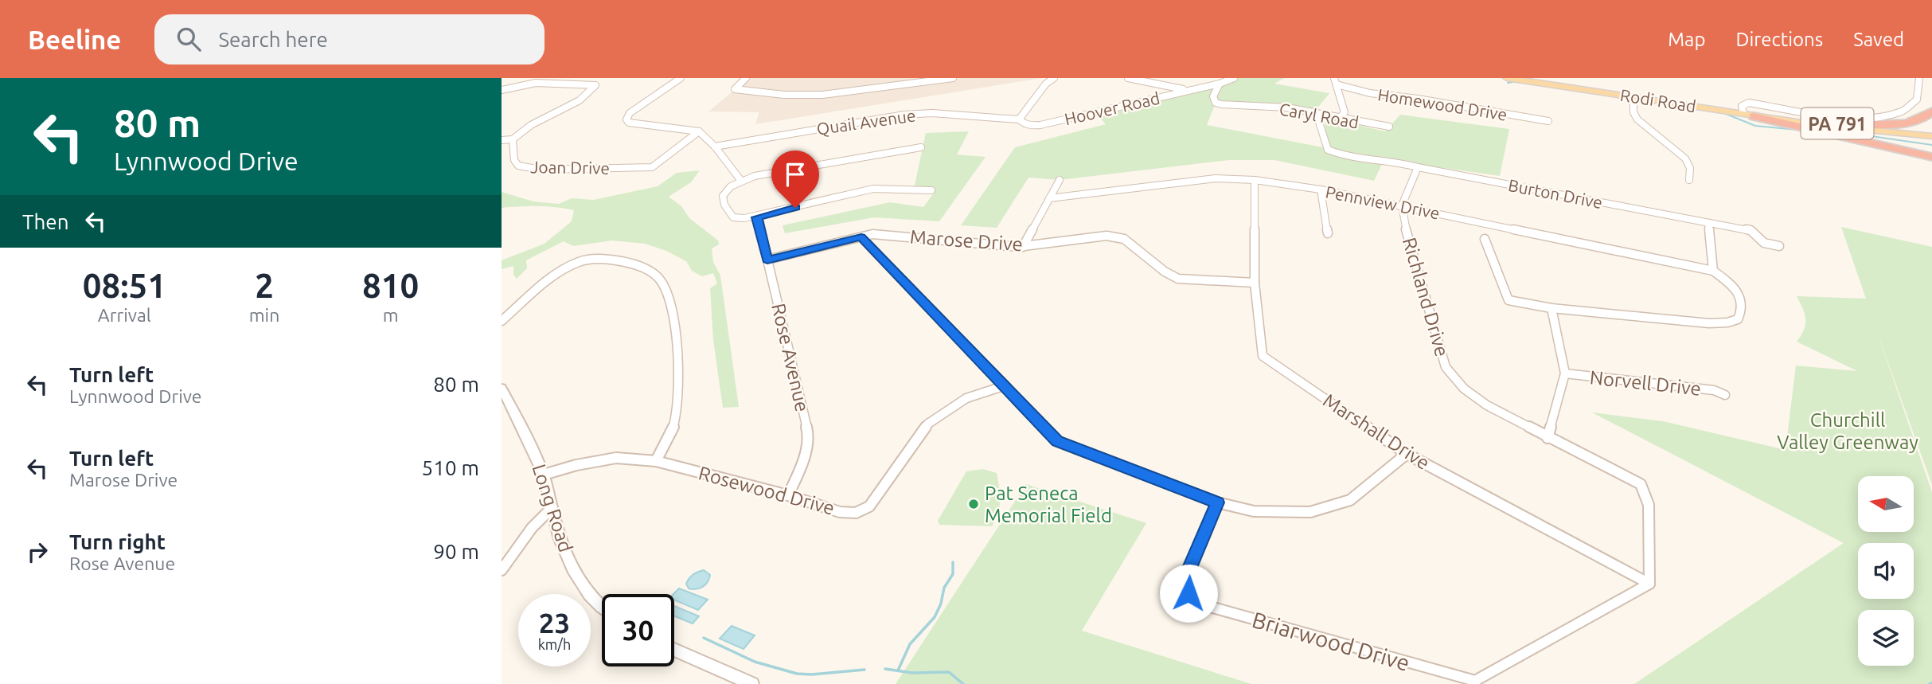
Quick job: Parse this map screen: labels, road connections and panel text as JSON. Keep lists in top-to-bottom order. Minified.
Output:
{"streets":{"main road":["Rodi Road","PA 791"],"street":["Homewood Drive","Hoover Road","Caryl Road","Quail Avenue","Joan Drive","Burton Drive","Pennview Drive","Marose Drive","Richland Drive","Rose Avenue","Norvell Drive","Marshall Drive","Rosewood Drive","Long Road","Briarwood Drive"]},"crossings":[["Hoover Road","Caryl Road"],["Hoover Road","Quail Avenue"],["Caryl Road","Burton Drive"],["Pennview Drive","Richland Drive"],["Pennview Drive","Marshall Drive"],["Marose Drive","Rose Avenue"],["Marose Drive","Marshall Drive"],["Richland Drive","Marshall Drive"],["Richland Drive","Briarwood Drive"],["Rose Avenue","Rosewood Drive"],["Marshall Drive","Briarwood Drive"],["Rosewood Drive","Long Road"]],"parks":["Churchill Valley Greenway"],"places":["Pat Seneca Memorial Field"],"north":"left","page":{"header":"Beeline","search":"Search here","nav":["Map","Directions","Saved"],"turn":["80 m","Lynnwood Drive"],"then":"Then","eta":["08:51","Arrival","2","min","810","m"],"list":[{"name":"Turn left","note":"Lynnwood Drive","value":"80 m"},{"name":"Turn left","note":"Marose Drive","value":"510 m"},{"name":"Turn right","note":"Rose Avenue","value":"90 m"}],"speed":"23 km/h","limit":"30"}}
